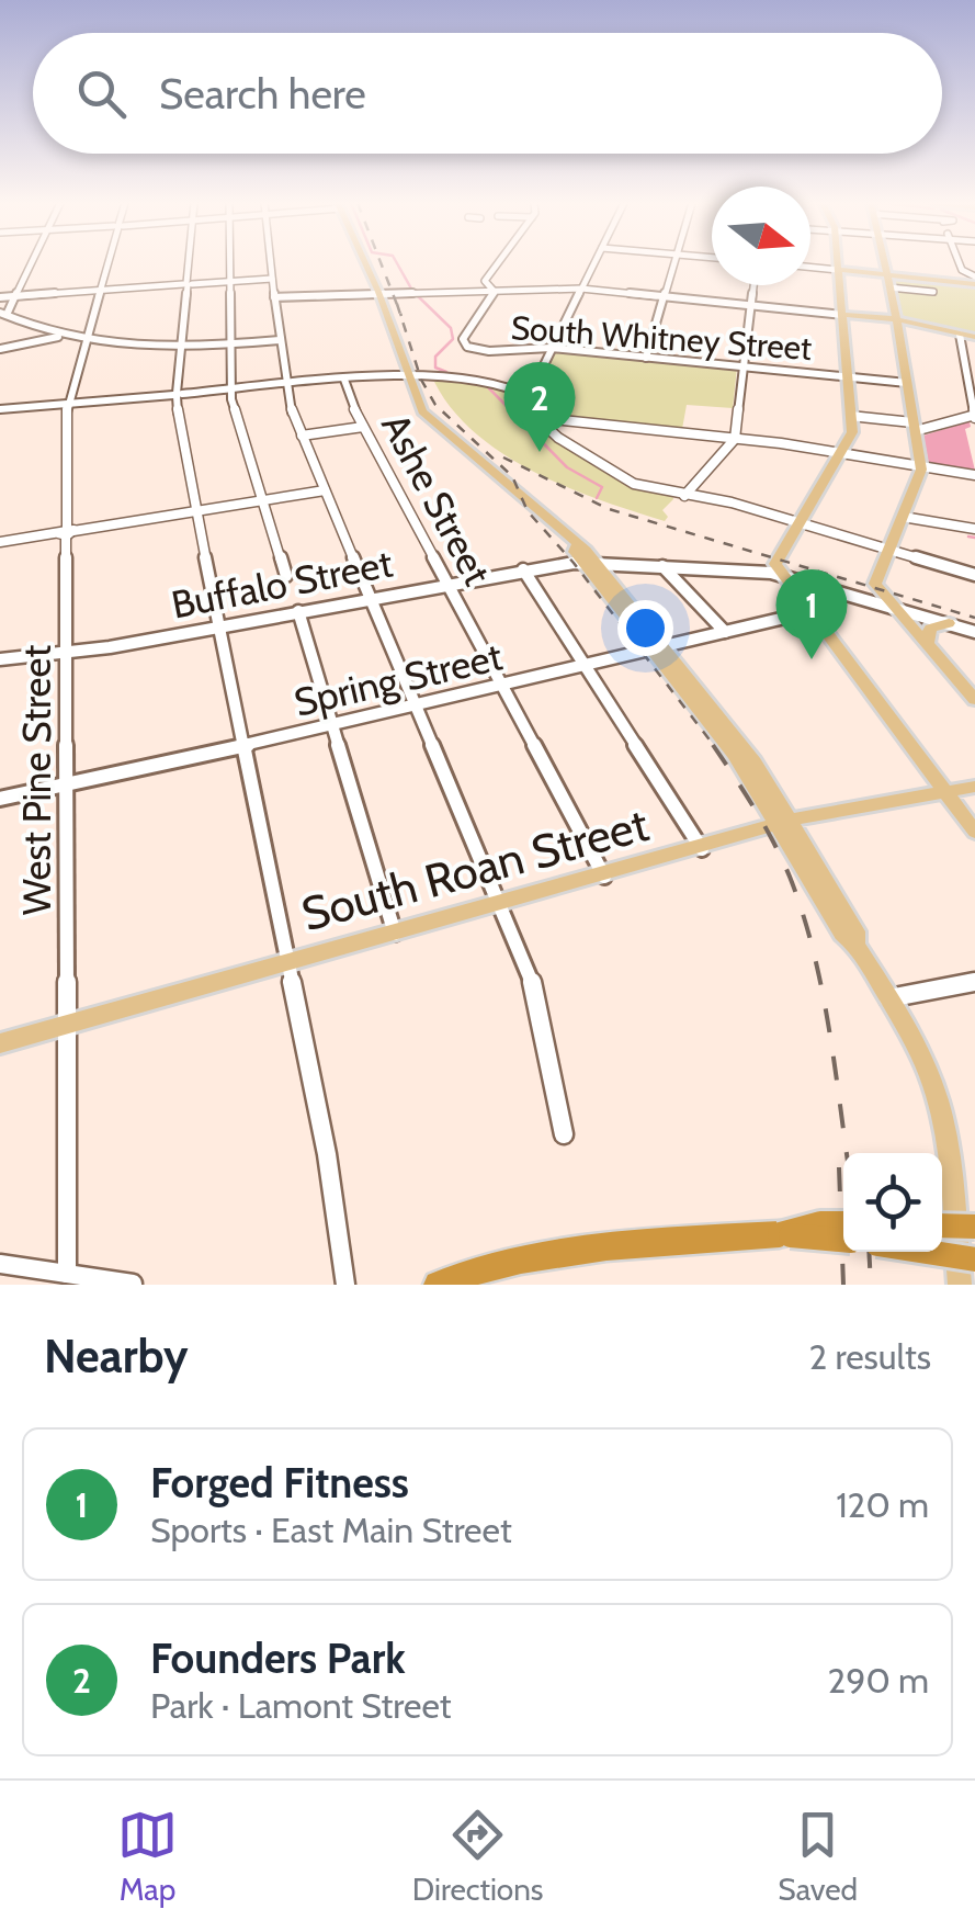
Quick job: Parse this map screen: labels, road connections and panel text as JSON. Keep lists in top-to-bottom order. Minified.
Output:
{"streets":{"main road":["South Roan Street"],"street":["South Whitney Street","Ashe Street","Buffalo Street","Spring Street","West Pine Street"]},"crossings":[["Ashe Street","Buffalo Street"],["Ashe Street","Spring Street"],["Ashe Street","South Roan Street"],["Buffalo Street","West Pine Street"],["Spring Street","West Pine Street"],["West Pine Street","South Roan Street"]],"north":"right","page":{"search":"Search here","pins":["2","1"],"heading":["Nearby","2 results"],"list":[{"mark":"1","name":"Forged Fitness","note":"Sports · East Main Street","value":"120 m"},{"mark":"2","name":"Founders Park","note":"Park · Lamont Street","value":"290 m"}],"nav":["Map","Directions","Saved"]}}
